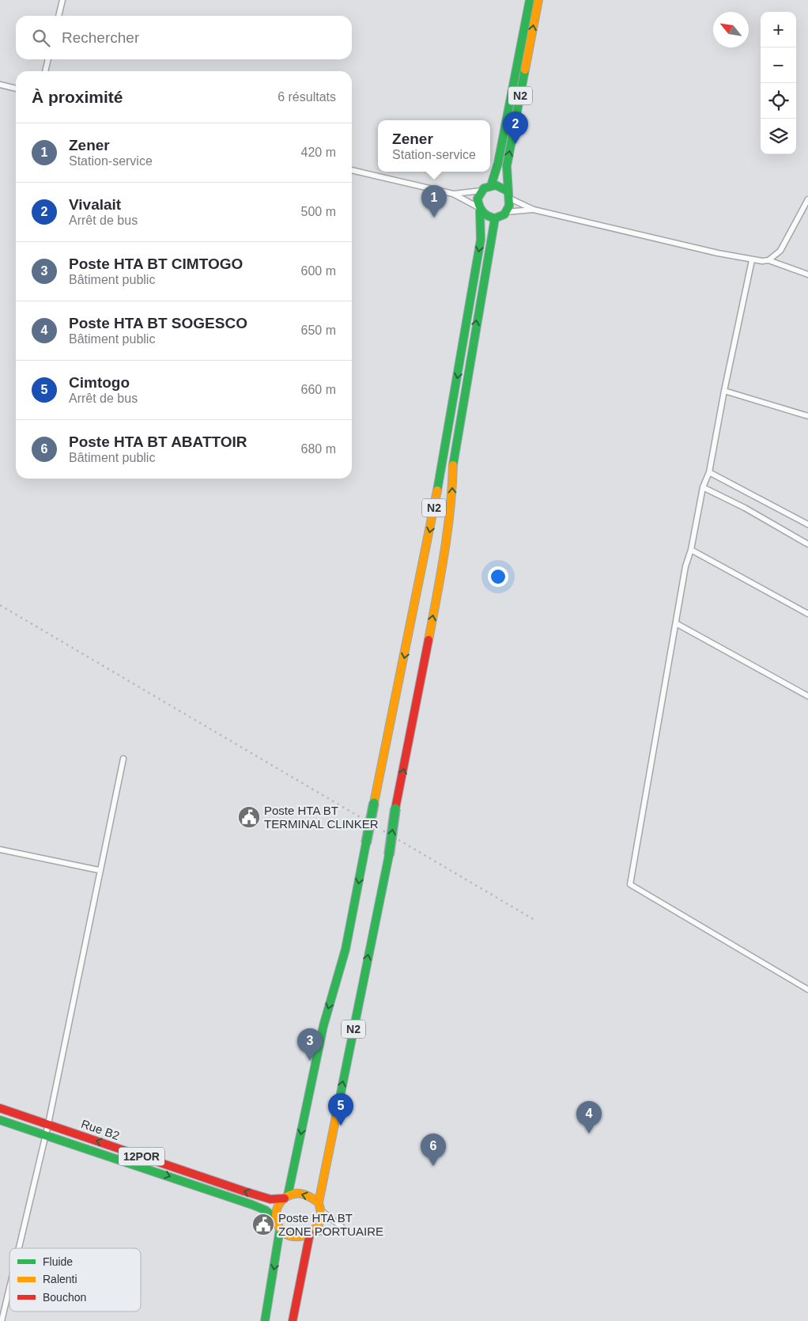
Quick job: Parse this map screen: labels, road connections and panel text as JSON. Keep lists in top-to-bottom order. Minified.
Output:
{"streets":{"main road":["N2","Rue B2","12POR"]},"crossings":[["N2","Rue B2"]],"places":{"public building":["Poste HTA BT TERMINAL CLINKER","Poste HTA BT ZONE PORTUAIRE"]},"legend":["Fluide","Ralenti","Bouchon"],"north":"top left","page":{"map_buttons":["+","−"],"search":"Rechercher","heading":["À proximité","6 résultats"],"pins":["2","1","3","5","4","6"],"popup":["Zener","Station-service"],"list":[{"mark":"1","name":"Zener","note":"Station-service","value":"420 m"},{"mark":"2","name":"Vivalait","note":"Arrêt de bus","value":"500 m"},{"mark":"3","name":"Poste HTA BT CIMTOGO","note":"Bâtiment public","value":"600 m"},{"mark":"4","name":"Poste HTA BT SOGESCO","note":"Bâtiment public","value":"650 m"},{"mark":"5","name":"Cimtogo","note":"Arrêt de bus","value":"660 m"},{"mark":"6","name":"Poste HTA BT ABATTOIR","note":"Bâtiment public","value":"680 m"}]}}
